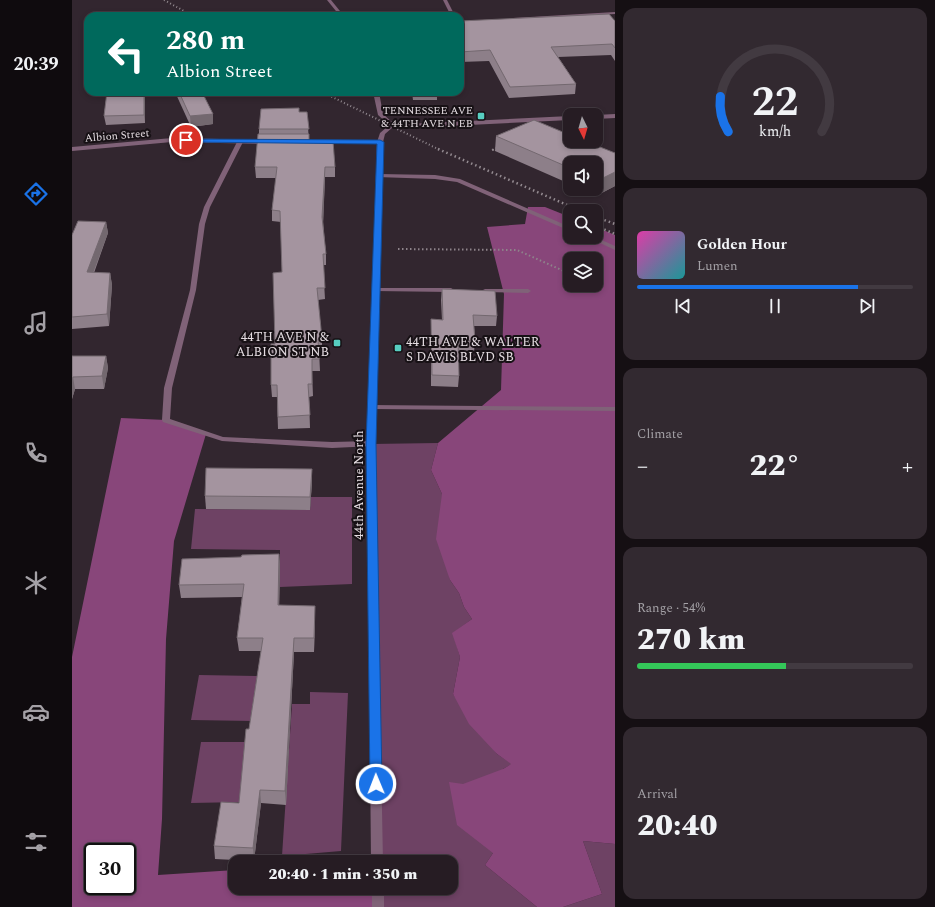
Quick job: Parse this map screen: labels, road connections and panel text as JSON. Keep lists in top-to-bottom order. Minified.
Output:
{"streets":{"street":["Albion Street","44th Avenue North"]},"places":{"transit":["TENNESSEE AVE & 44TH AVE N EB","44TH AVE N & ALBION ST NB","44TH AVE & WALTER S DAVIS BLVD SB"]},"north":"bottom","page":{"tabs":"20:39","turn":["280 m","Albion Street"],"song":["Golden Hour","Lumen"],"tile":["Climate",["Range · 54%","270 km"],["Arrival","20:40"]],"heat":["−","22°","+"],"limit":"30","trip":"20:40 · 1 min · 350 m","gauge":["22","km/h"]}}
